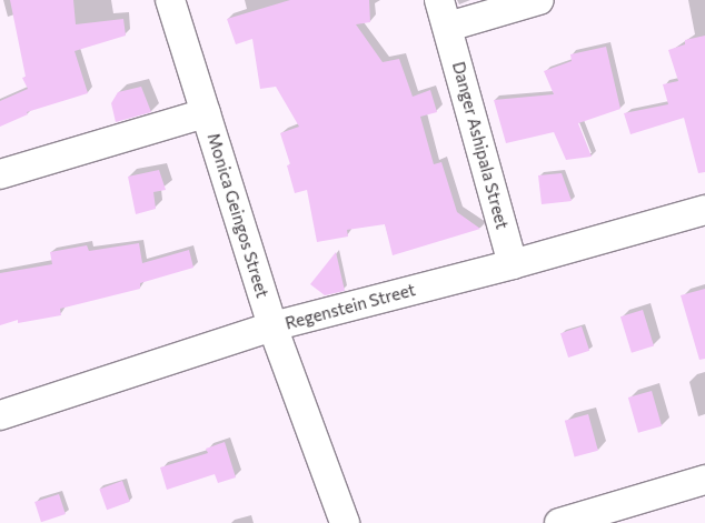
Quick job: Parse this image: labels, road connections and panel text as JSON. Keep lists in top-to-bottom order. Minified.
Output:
{"streets":{"street":["Danger Ashipala Street","Monica Geingos Street","Regenstein Street"]},"crossings":[["Danger Ashipala Street","Regenstein Street"],["Monica Geingos Street","Regenstein Street"]]}
